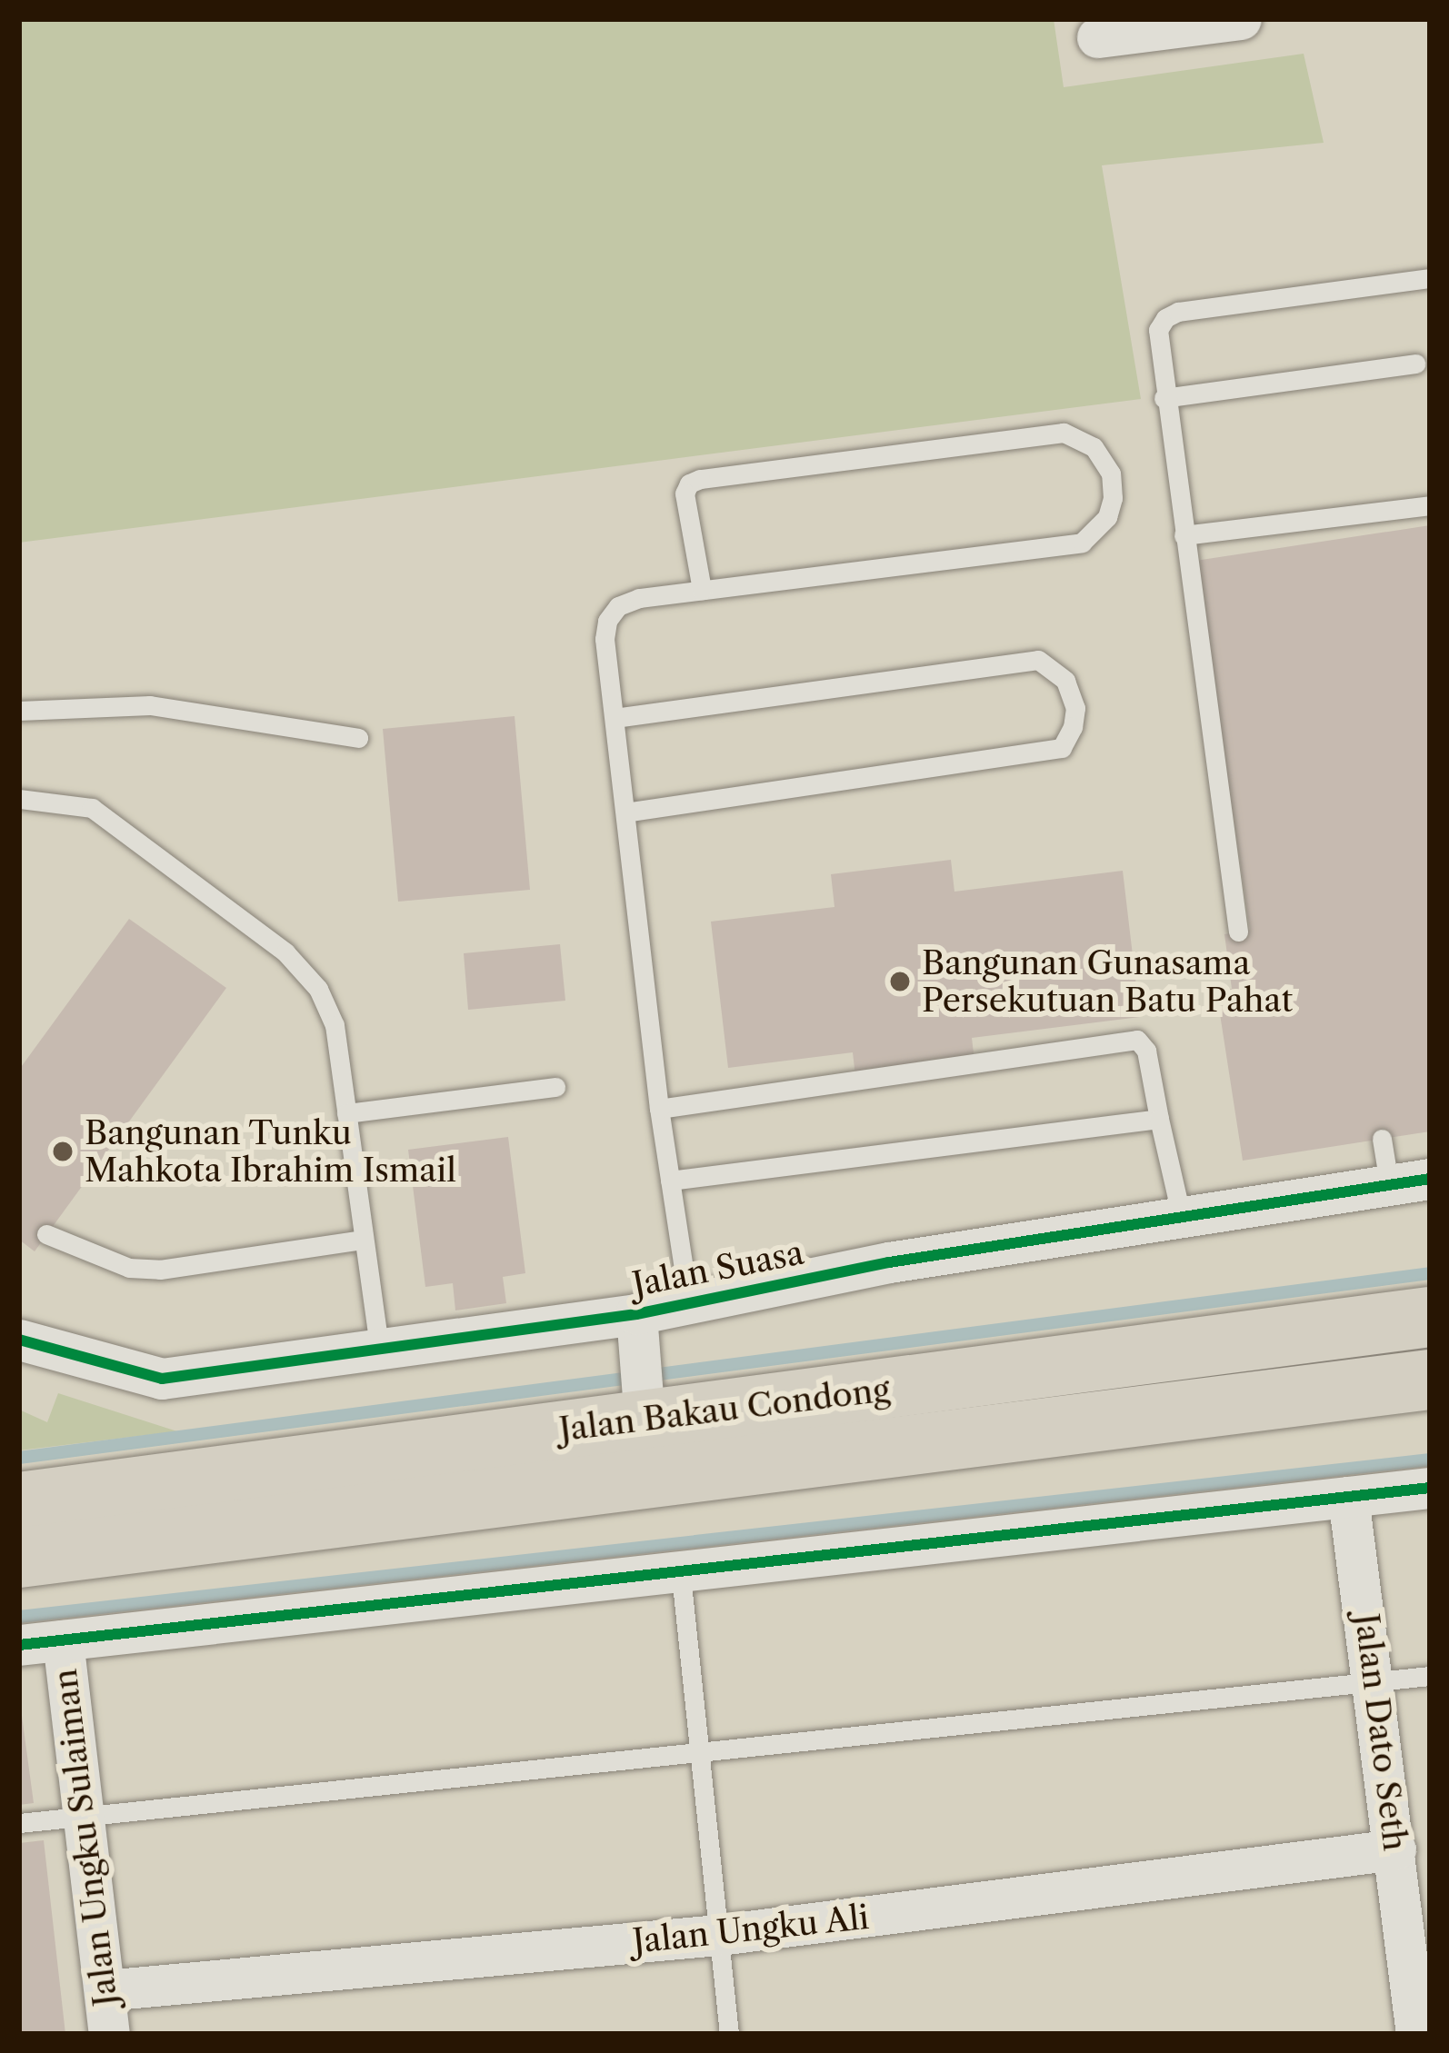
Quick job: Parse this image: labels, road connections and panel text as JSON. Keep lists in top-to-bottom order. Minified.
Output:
{"streets":{"main road":["Jalan Bakau Condong"],"street":["Jalan Suasa","Jalan Dato Seth","Jalan Ungku Sulaiman","Jalan Ungku Ali"]},"crossings":[["Jalan Dato Seth","Jalan Ungku Ali"],["Jalan Ungku Sulaiman","Jalan Ungku Ali"]],"places":["Bangunan Gunasama Persekutuan Batu Pahat","Bangunan Tunku Mahkota Ibrahim Ismail"]}
